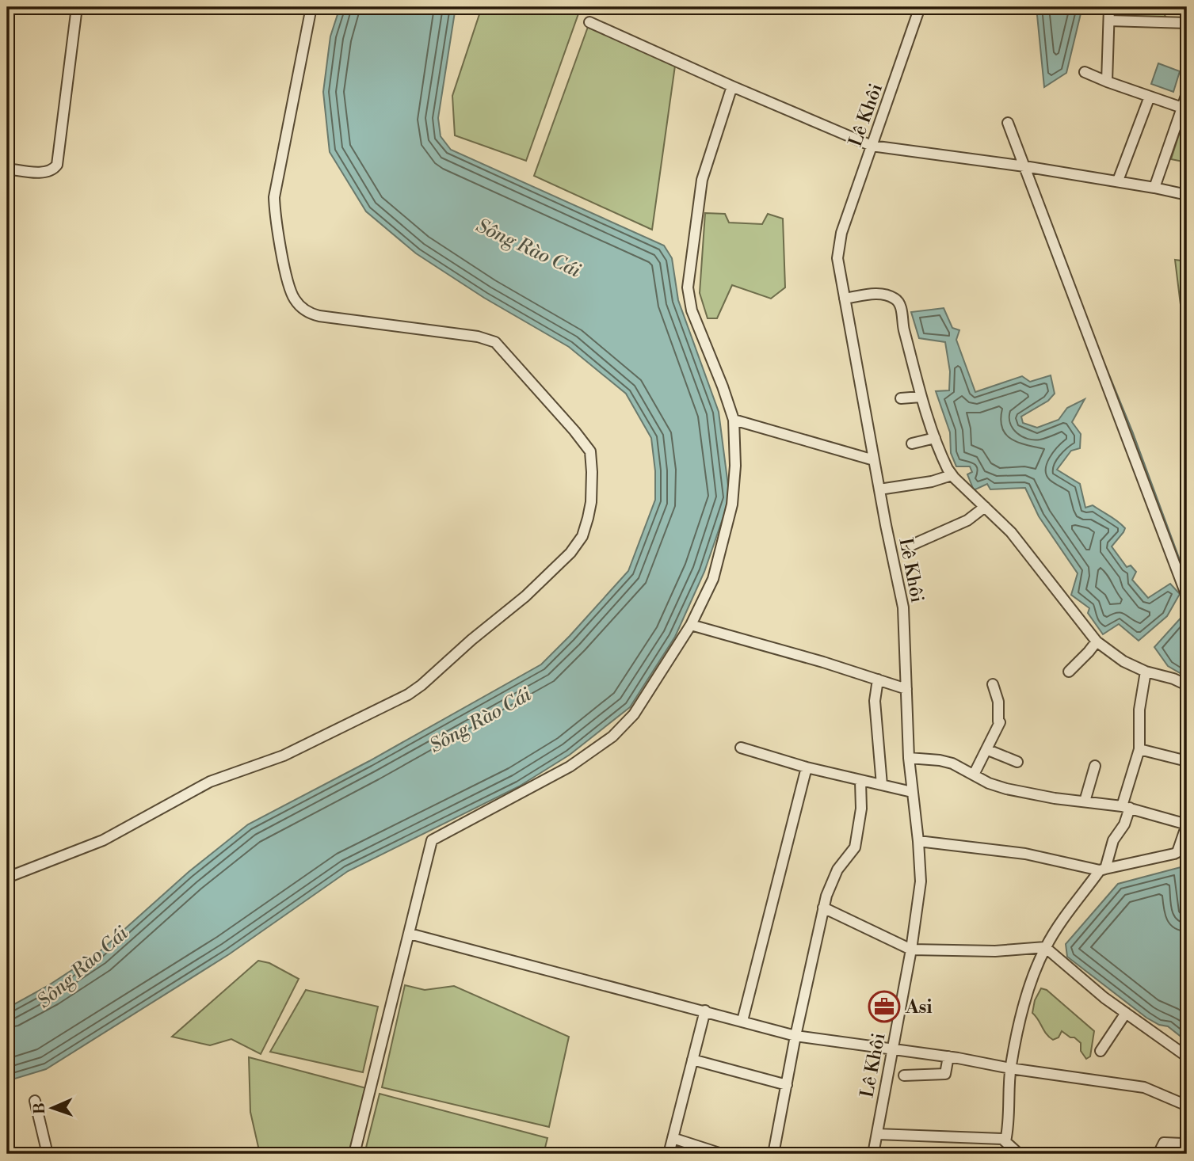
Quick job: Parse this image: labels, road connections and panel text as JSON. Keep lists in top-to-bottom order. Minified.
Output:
{"streets":{"street":["Lê Khôi"]},"water":["Sông Rào Cái"],"places":{"office":["Asi"]},"north":"left"}
